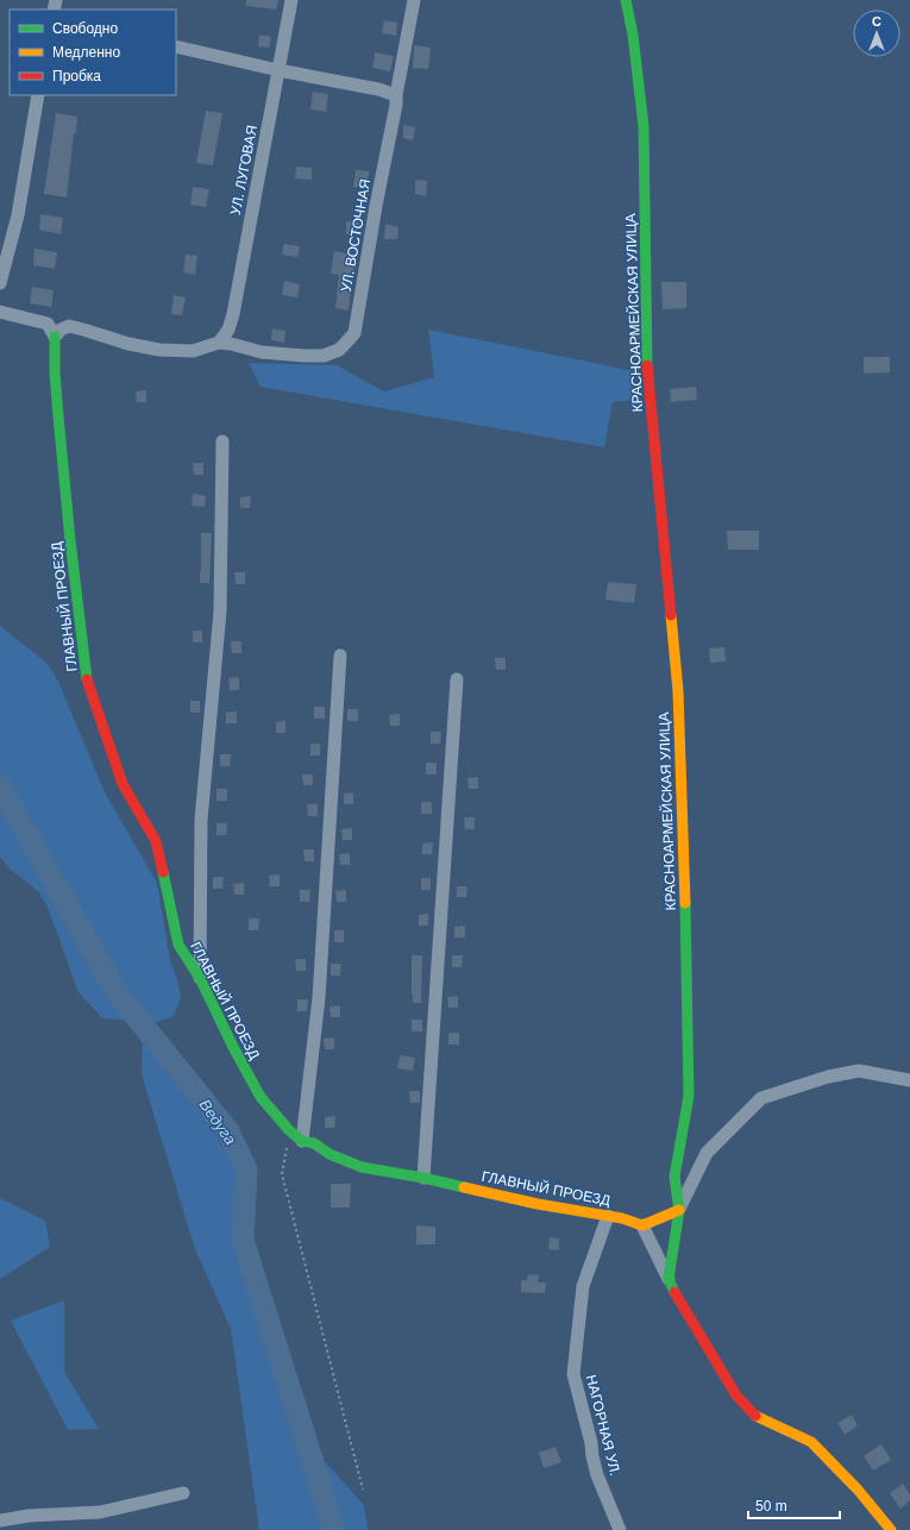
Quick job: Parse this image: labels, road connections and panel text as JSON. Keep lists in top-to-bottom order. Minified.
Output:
{"streets":{"street":["УЛ. ЛУГОВАЯ","УЛ. ВОСТОЧНАЯ","КРАСНОАРМЕЙСКАЯ УЛИЦА","ГЛАВНЫЙ ПРОЕЗД","НАГОРНАЯ УЛ."]},"crossings":[["УЛ. ЛУГОВАЯ","УЛ. ВОСТОЧНАЯ"],["ГЛАВНЫЙ ПРОЕЗД","НАГОРНАЯ УЛ."]],"water":["Ведуга"],"legend":["Свободно","Медленно","Пробка"],"scale_bar":"50 m","north":"top"}
